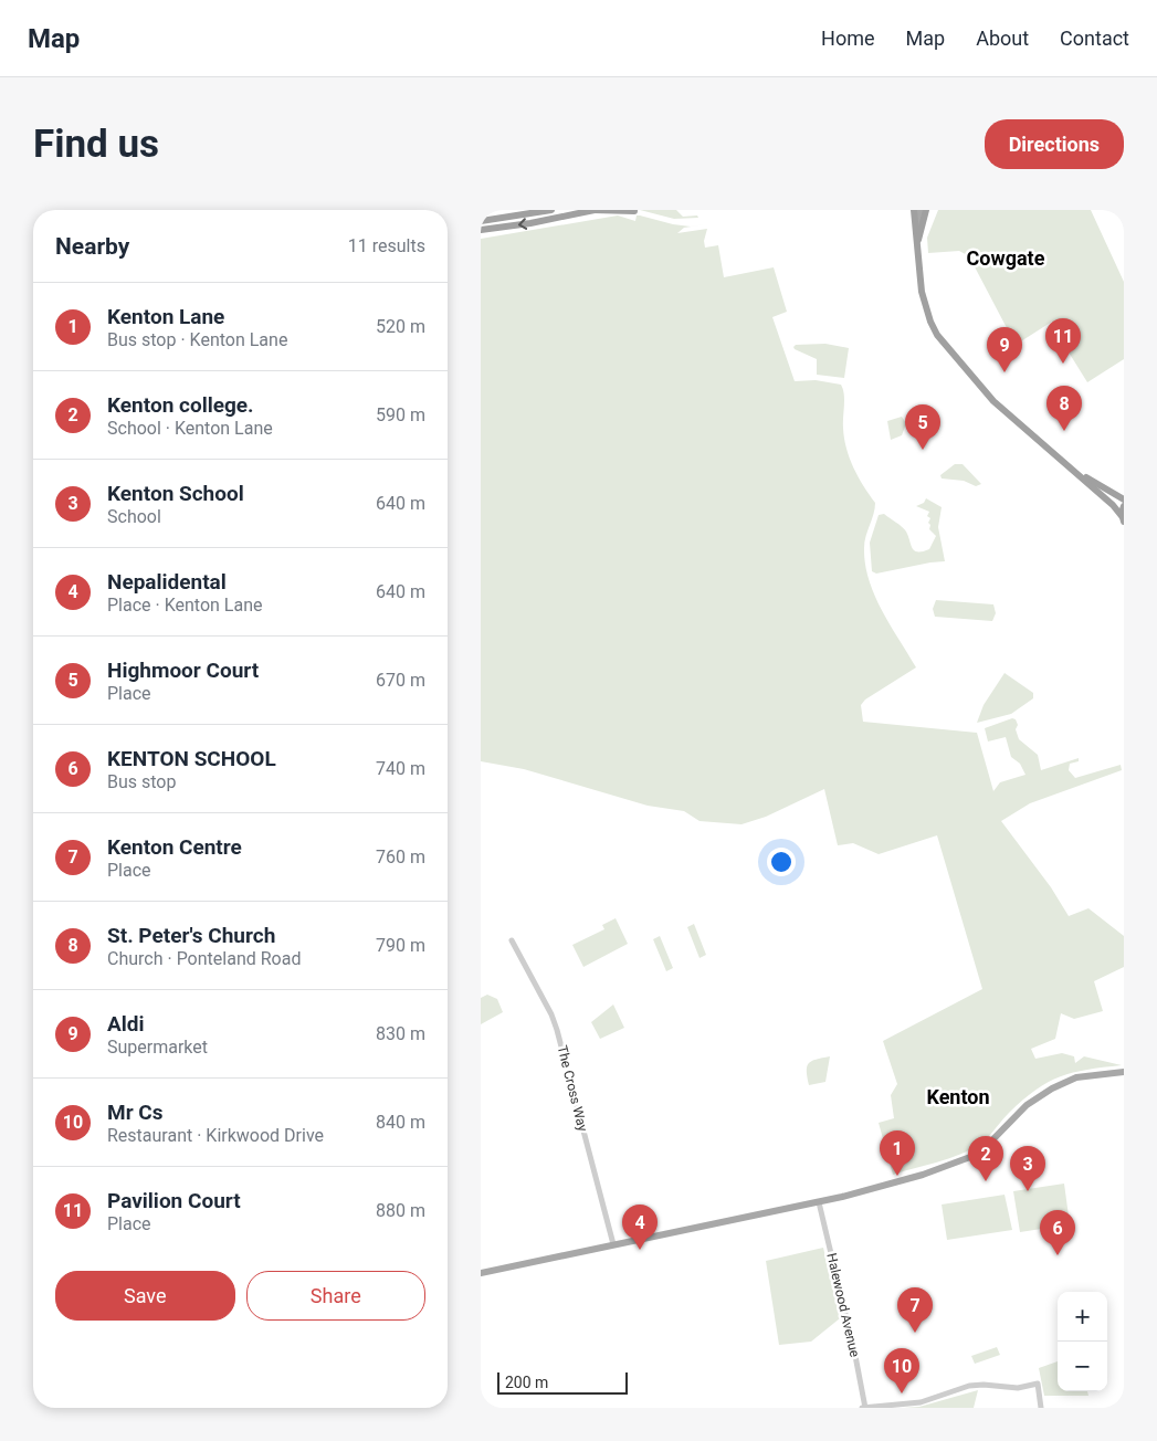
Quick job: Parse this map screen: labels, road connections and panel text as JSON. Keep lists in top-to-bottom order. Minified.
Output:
{"streets":{"street":["The Cross Way","Halewood Avenue"]},"districts":["Cowgate","Kenton"],"scale_bar":"200 m","page":{"header":"Map","nav":["Home","Map","About","Contact"],"buttons":["Directions",["Save","Share"]],"title":"Find us","heading":["Nearby","11 results"],"list":[{"mark":"1","name":"Kenton Lane","note":"Bus stop · Kenton Lane","value":"520 m"},{"mark":"2","name":"Kenton college.","note":"School · Kenton Lane","value":"590 m"},{"mark":"3","name":"Kenton School","note":"School","value":"640 m"},{"mark":"4","name":"Nepalidental","note":"Place · Kenton Lane","value":"640 m"},{"mark":"5","name":"Highmoor Court","note":"Place","value":"670 m"},{"mark":"6","name":"KENTON SCHOOL","note":"Bus stop","value":"740 m"},{"mark":"7","name":"Kenton Centre","note":"Place","value":"760 m"},{"mark":"8","name":"St. Peter's Church","note":"Church · Ponteland Road","value":"790 m"},{"mark":"9","name":"Aldi","note":"Supermarket","value":"830 m"},{"mark":"10","name":"Mr Cs","note":"Restaurant · Kirkwood Drive","value":"840 m"},{"mark":"11","name":"Pavilion Court","note":"Place","value":"880 m"}],"pins":["11","9","8","5","1","2","3","4","6","7","10"],"map_buttons":["+","−"],"scale":"200 m"}}
